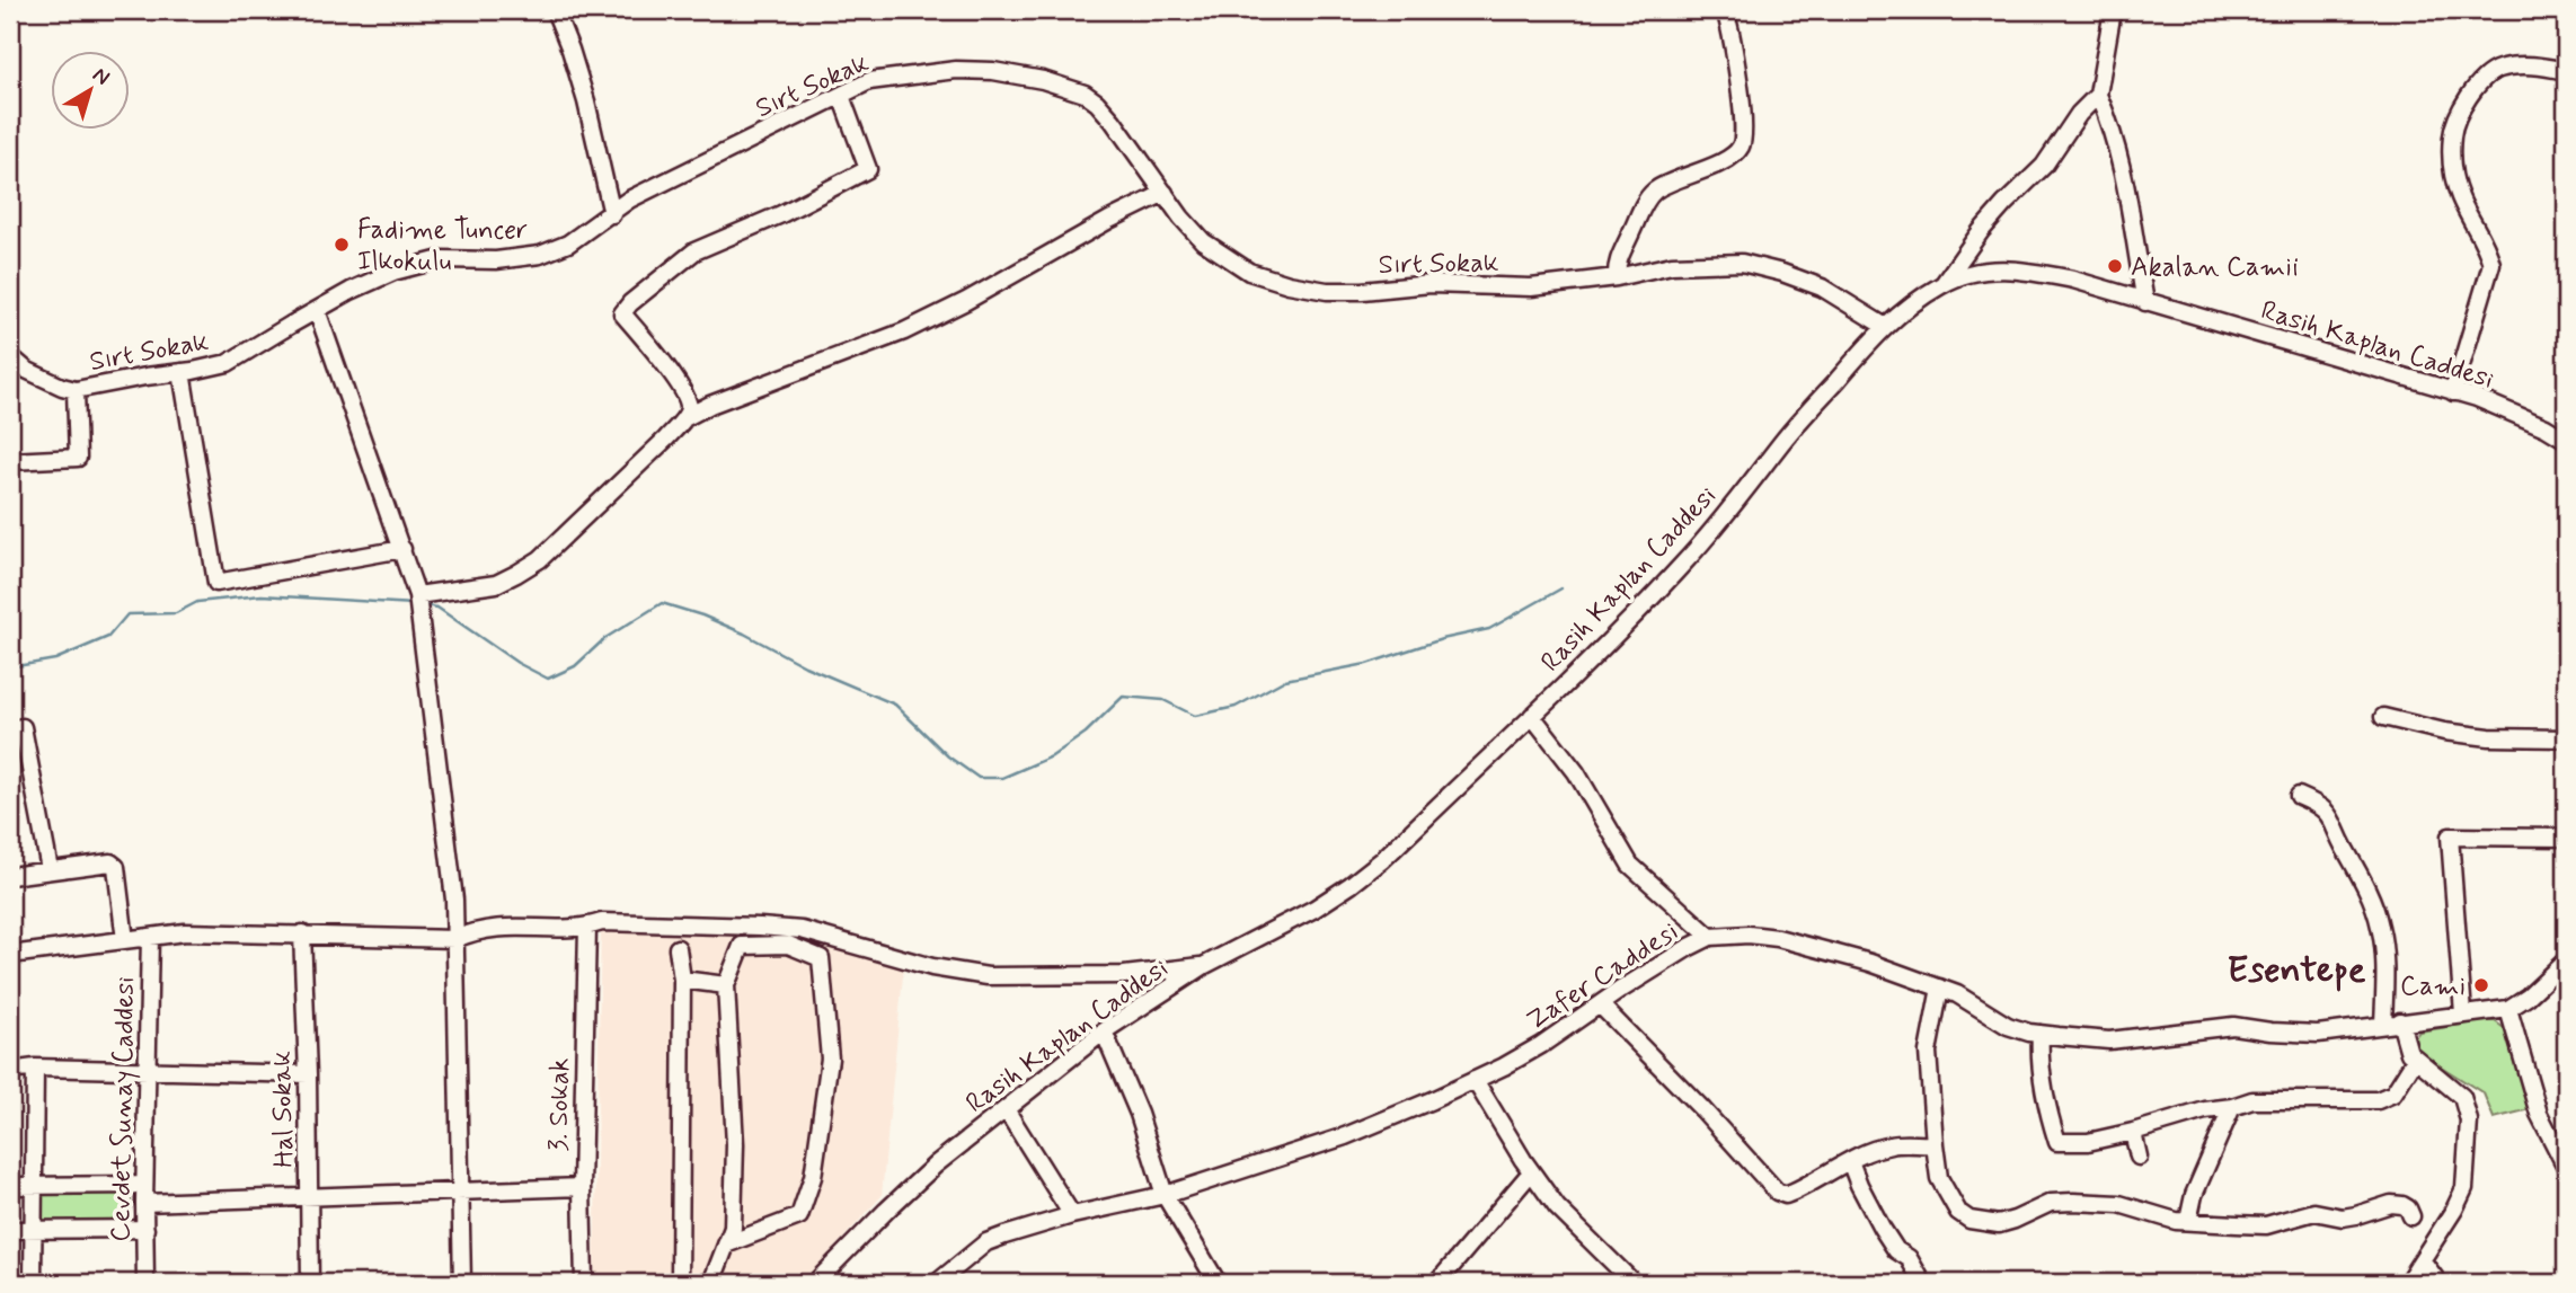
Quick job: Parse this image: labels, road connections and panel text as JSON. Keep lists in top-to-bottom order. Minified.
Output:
{"streets":{"street":["Sırt Sokak","Rasih Kaplan Caddesi","Zafer Caddesi","3. Sokak","Cevdet Sunay Caddesi","Hal Sokak"]},"crossings":[["Sırt Sokak","Rasih Kaplan Caddesi"]],"districts":["Esentepe"],"places":["Fadime Tuncer Ilkokulu","Akalan Camii","Cami"],"north":"top right"}
